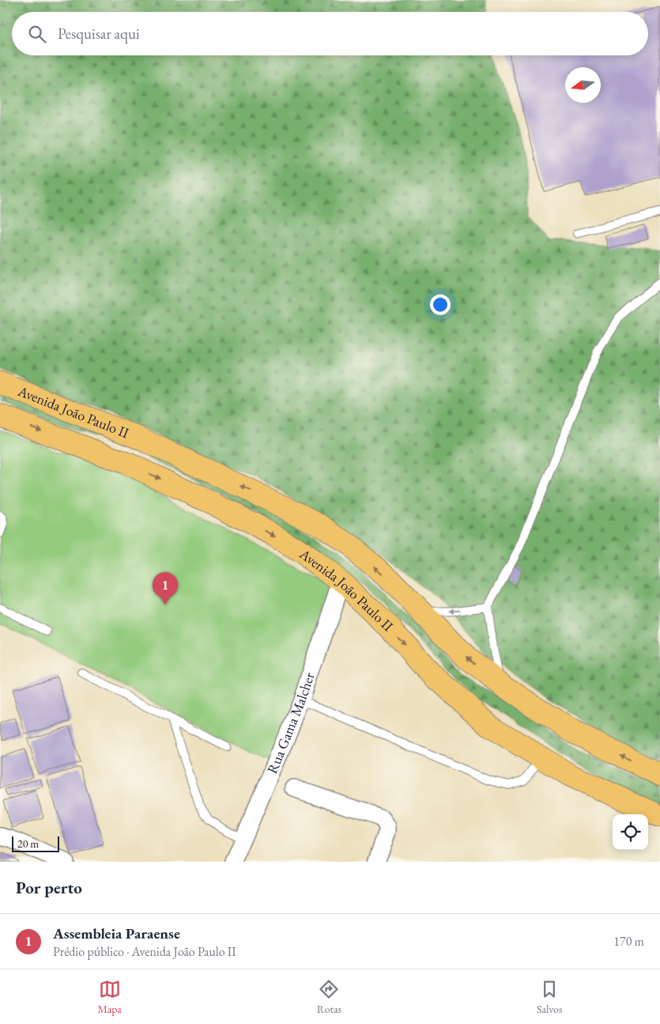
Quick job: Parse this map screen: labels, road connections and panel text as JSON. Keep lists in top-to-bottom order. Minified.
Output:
{"streets":{"main road":["Avenida João Paulo II"],"street":["Rua Gama Malcher"]},"crossings":[["Avenida João Paulo II","Rua Gama Malcher"]],"scale_bar":"20 m","north":"left","page":{"search":"Pesquisar aqui","pins":"1","scale":"20 m","heading":"Por perto","list":[{"mark":"1","name":"Assembleia Paraense","note":"Prédio público · Avenida João Paulo II","value":"170 m"}],"nav":["Mapa","Rotas","Salvos"]}}
